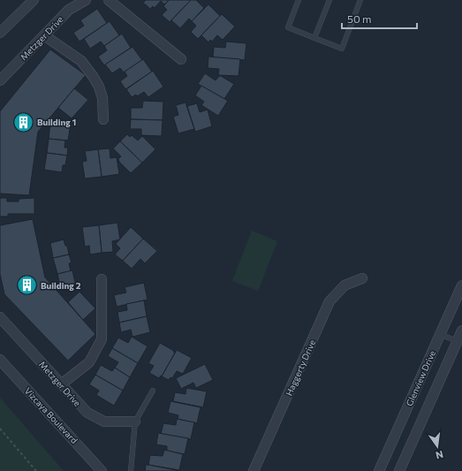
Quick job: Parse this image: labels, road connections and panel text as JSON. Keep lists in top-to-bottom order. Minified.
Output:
{"streets":{"street":["Metzger Drive","Haggerty Drive","Glenview Drive","Vizcaya Boulevard"]},"places":{"building":["Building 1","Building 2"]},"scale_bar":"50 m","north":"bottom"}
